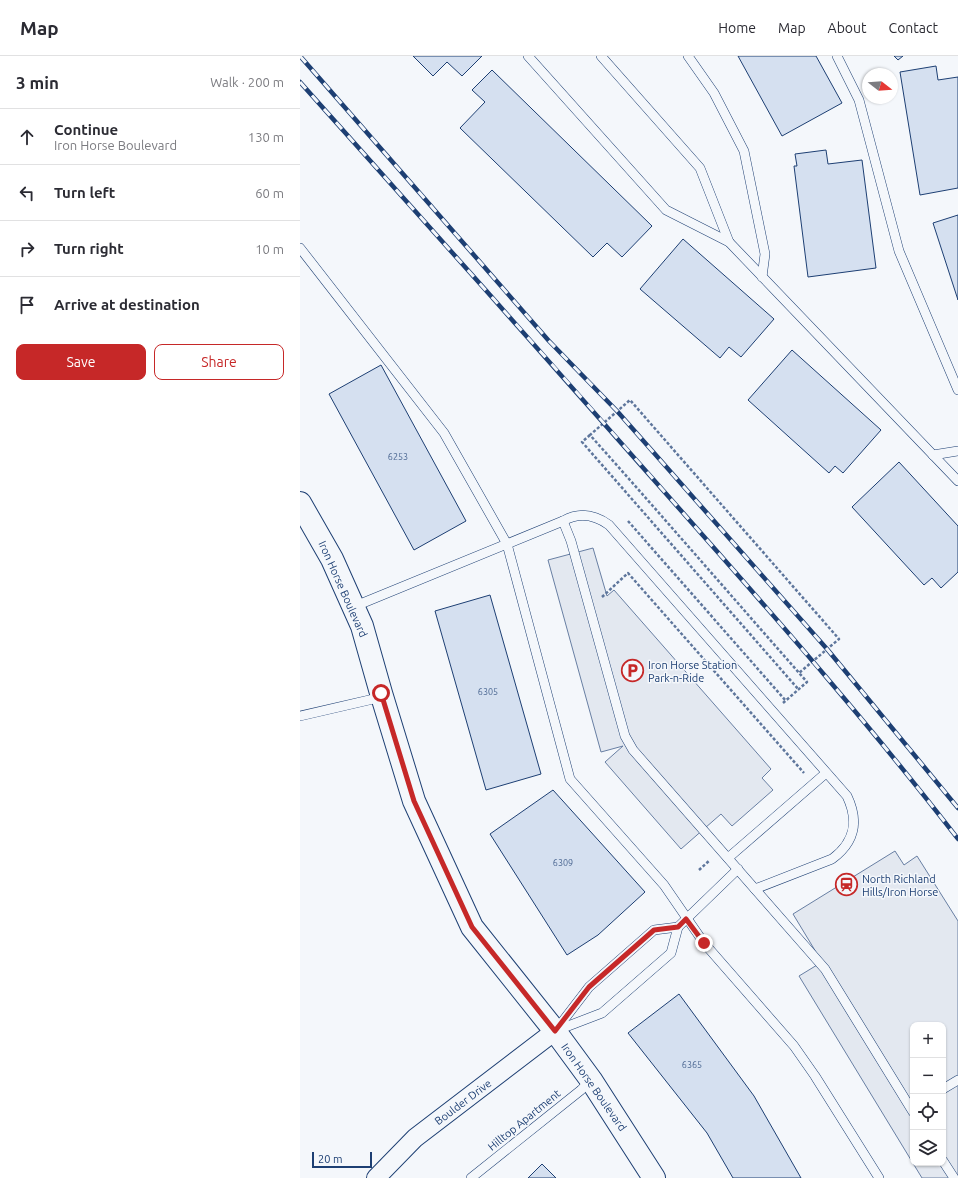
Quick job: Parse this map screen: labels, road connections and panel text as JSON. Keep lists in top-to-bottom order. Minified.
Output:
{"streets":{"street":["Iron Horse Boulevard","Boulder Drive"],"lane":["Hilltop Apartment"]},"crossings":[["Iron Horse Boulevard","Boulder Drive"],["Iron Horse Boulevard","Hilltop Apartment"]],"places":{"parking":["Iron Horse Station Park-n-Ride"],"station":["North Richland Hills/Iron Horse"]},"house_numbers":["6253","6305","6309","6365"],"scale_bar":"20 m","north":"right","page":{"header":"Map","nav":["Home","Map","About","Contact"],"heading":["3 min","Walk · 200 m"],"list":[["Continue","Iron Horse Boulevard","130 m"],["Turn left","60 m"],["Turn right","10 m"],"Arrive at destination"],"buttons":["Save","Share"],"map_buttons":["+","−"],"scale":"20 m"}}
